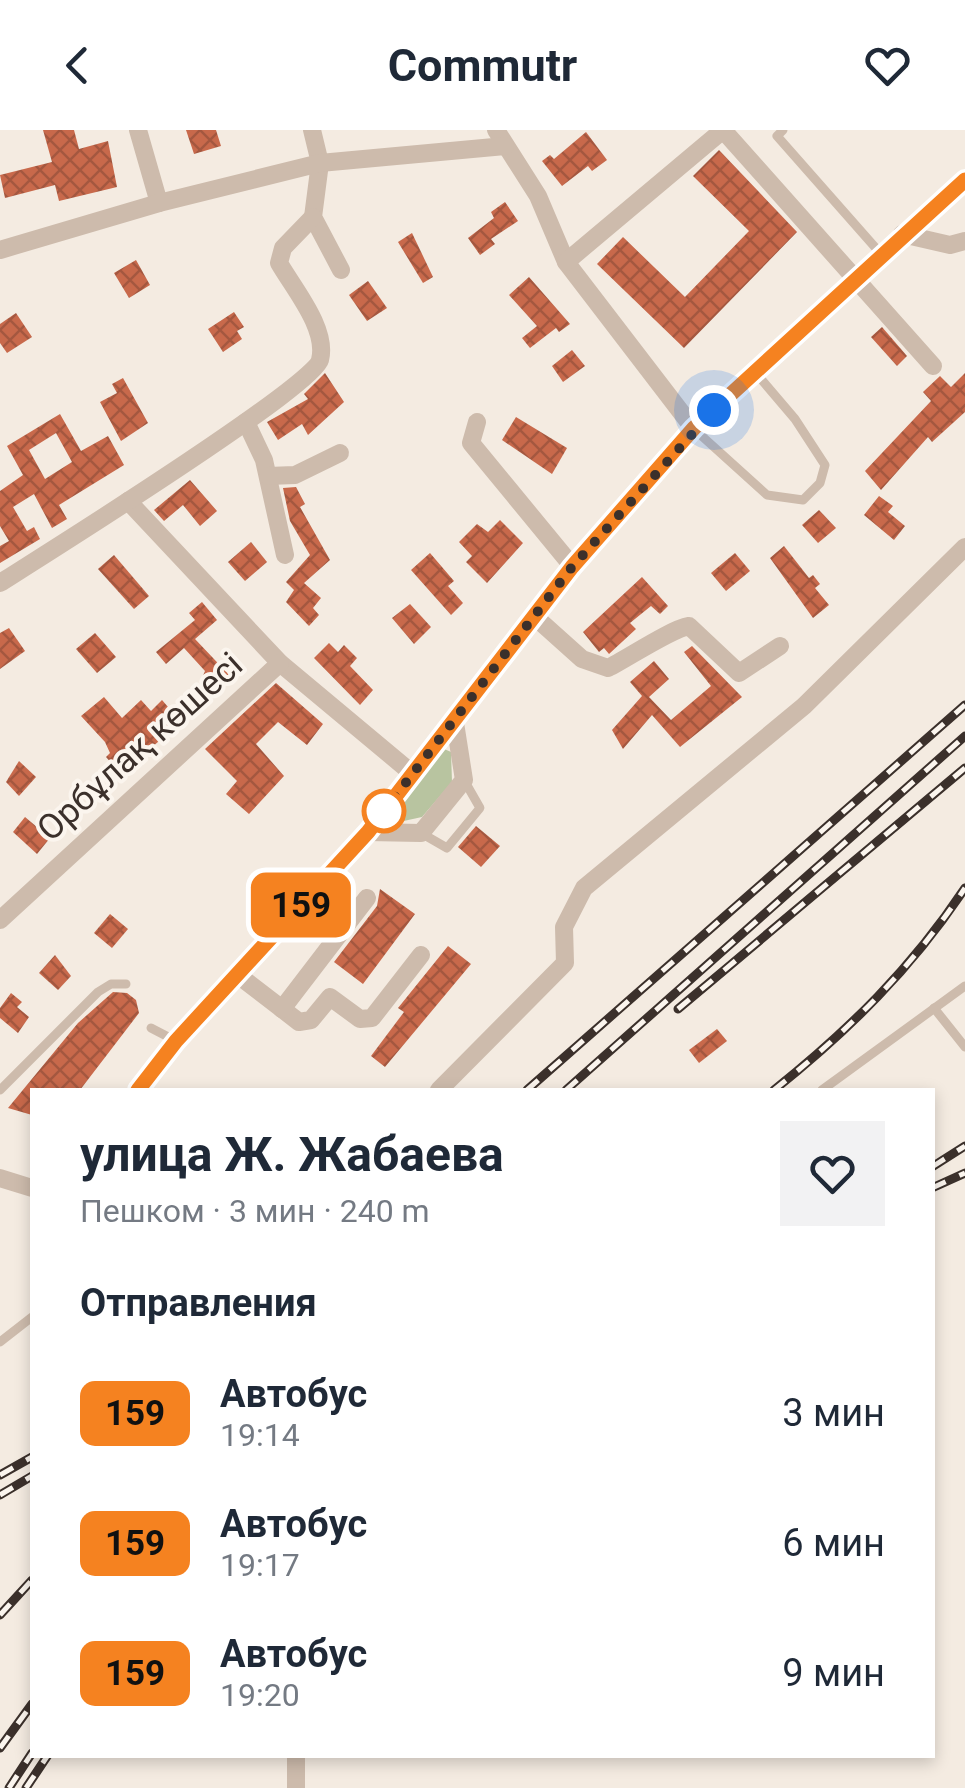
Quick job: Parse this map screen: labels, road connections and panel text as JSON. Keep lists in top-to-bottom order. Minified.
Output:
{"streets":{"street":["Орбұлақ көшесі"]},"lines":["bus line 159"],"page":{"header":"Commutr","on_map":"159","heading":[["улица Ж. Жабаева","Пешком · 3 мин · 240 m"],"Отправления"],"list":[{"mark":"159","name":"Автобус","note":"19:14","value":"3 мин"},{"mark":"159","name":"Автобус","note":"19:17","value":"6 мин"},{"mark":"159","name":"Автобус","note":"19:20","value":"9 мин"}]}}
